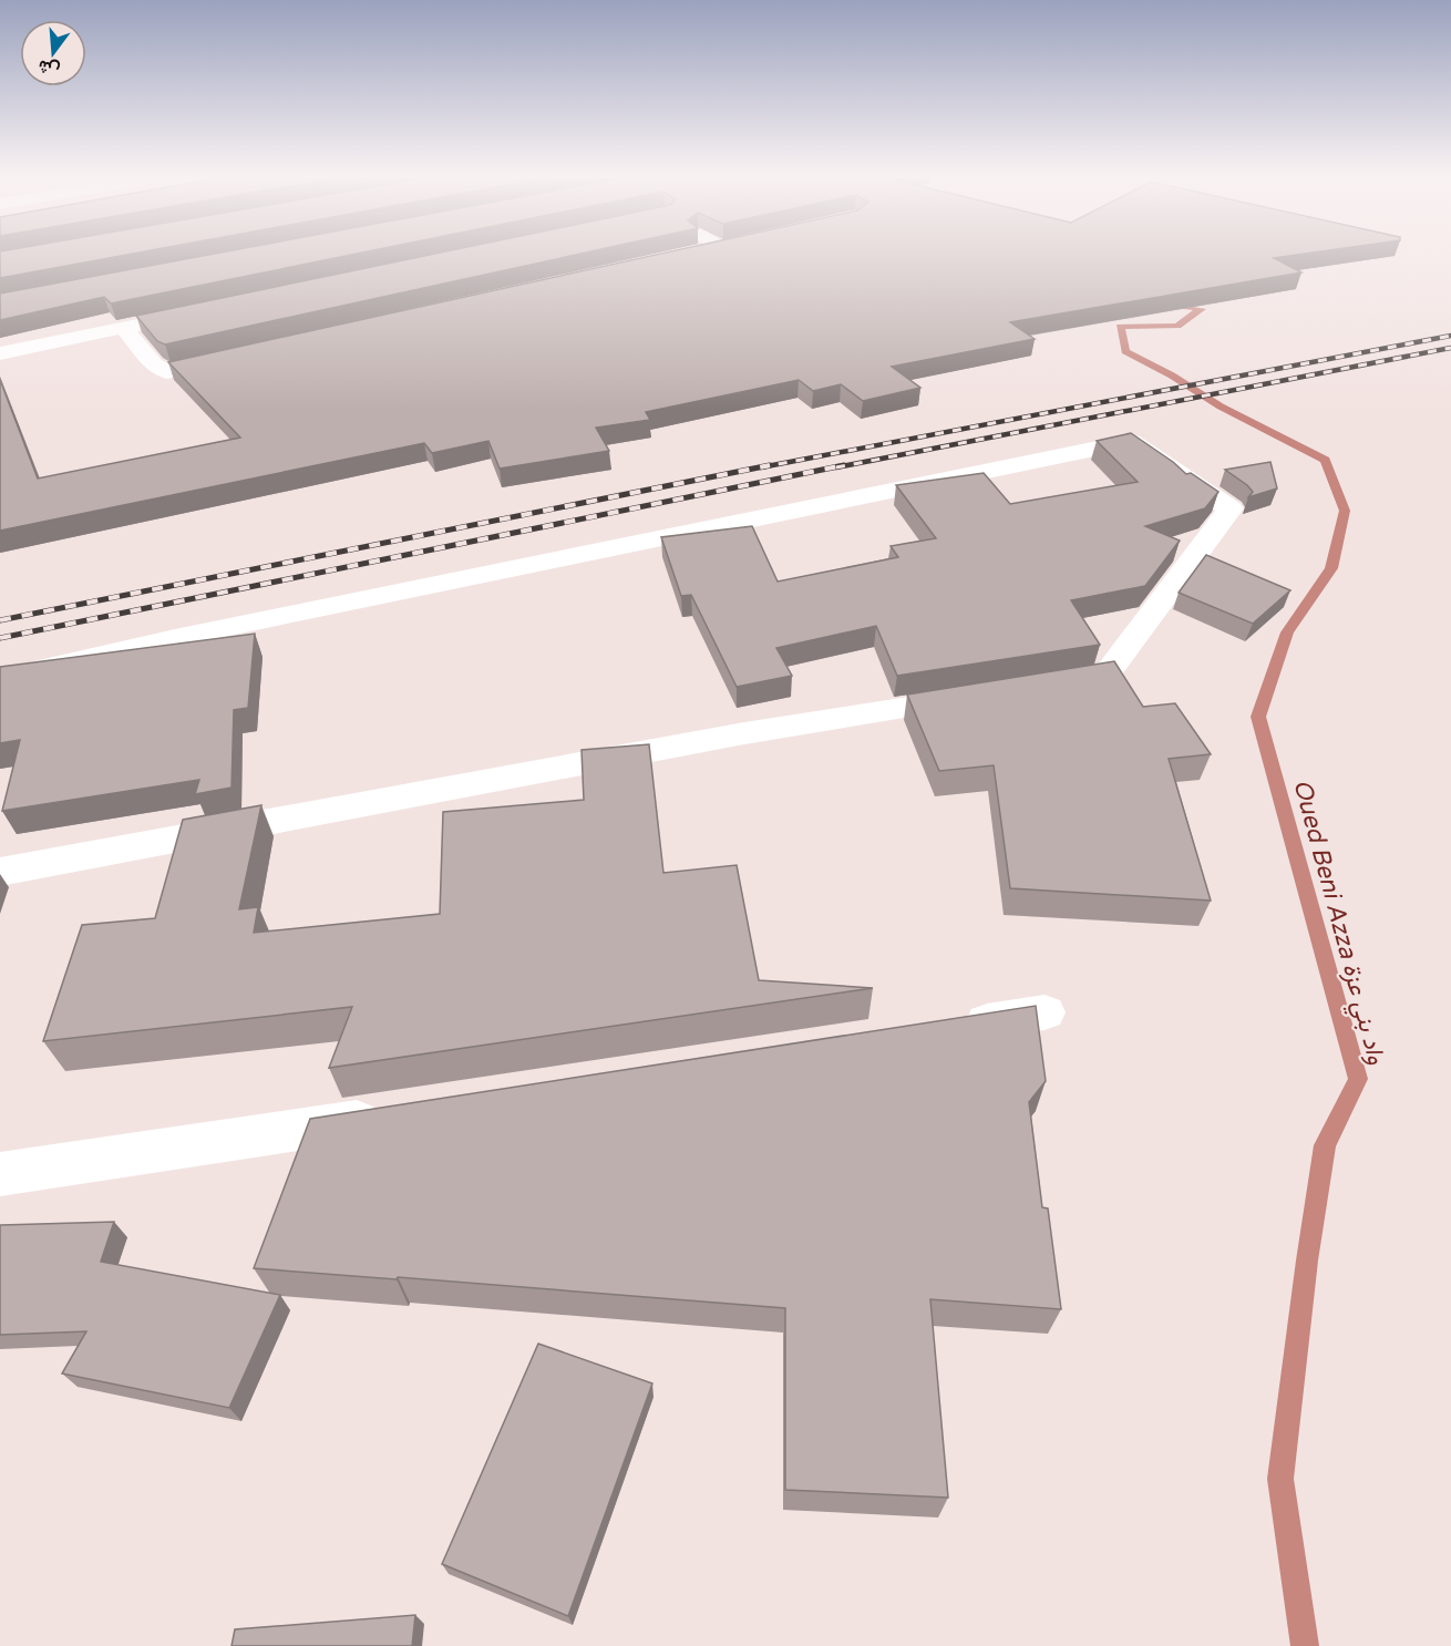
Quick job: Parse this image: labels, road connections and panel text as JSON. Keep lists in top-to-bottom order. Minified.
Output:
{"water":["Oued Beni Azza واد بني عزة"],"north":"bottom"}
